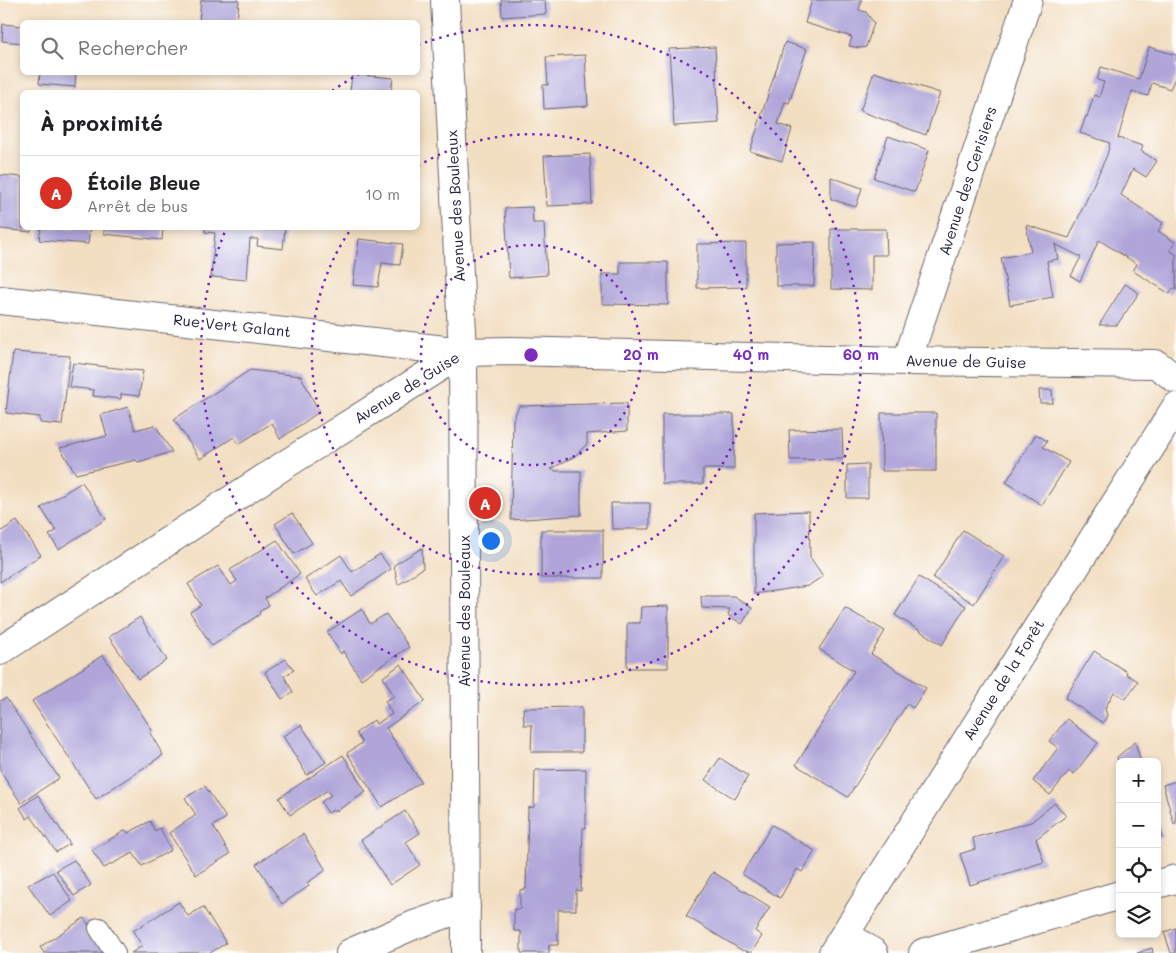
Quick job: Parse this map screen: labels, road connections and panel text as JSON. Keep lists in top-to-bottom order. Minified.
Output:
{"streets":{"street":["Avenue des Cerisiers","Avenue des Bouleaux","Rue Vert Galant","Avenue de Guise","Avenue de la Forêt"]},"crossings":[["Avenue des Cerisiers","Avenue de Guise"],["Avenue des Bouleaux","Rue Vert Galant"],["Avenue des Bouleaux","Avenue de Guise"],["Rue Vert Galant","Avenue de Guise"]],"page":{"search":"Rechercher","heading":"À proximité","list":[{"mark":"A","name":"Étoile Bleue","note":"Arrêt de bus","value":"10 m"}],"pins":"A","map_buttons":["+","−"]},"rings":["20 m","40 m","60 m"]}
